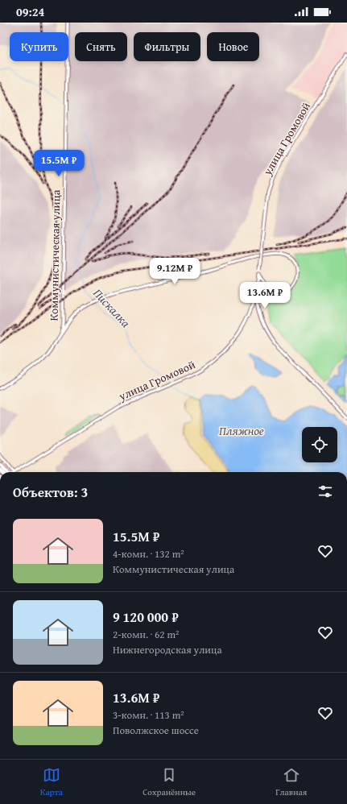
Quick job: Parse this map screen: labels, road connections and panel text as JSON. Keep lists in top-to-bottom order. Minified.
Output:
{"streets":{"main road":["улица Громовой","Коммунистическая улица"]},"water":["Пискалка","Пляжное"],"page":{"status":"09:24","chip":["Купить","Снять","Фильтры","Новое"],"price":["15.5M ₽","9.12M ₽","13.6M ₽"],"heading":"Объектов: 3","list":[{"name":"15.5M ₽","note":"4-комн. · 132 m² · Коммунистическая улица"},{"name":"9 120 000 ₽","note":"2-комн. · 62 m² · Нижнегородская улица"},{"name":"13.6M ₽","note":"3-комн. · 113 m² · Поволжское шоссе"}],"tabs":["Карта","Сохранённые","Главная"]}}
